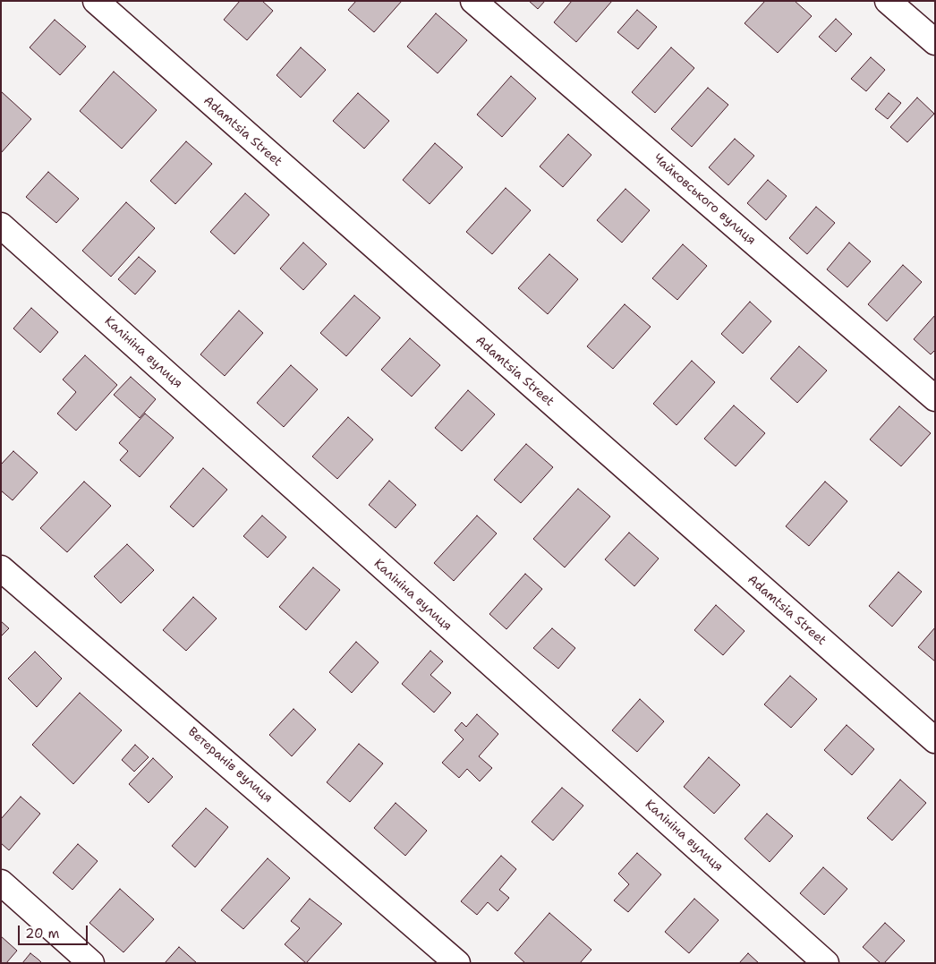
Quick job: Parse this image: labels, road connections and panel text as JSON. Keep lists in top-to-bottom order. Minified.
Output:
{"streets":{"street":["Adamtsia Street","Чайковського вулиця","Калініна вулиця","Ветеранів вулиця"]},"scale_bar":"20 m"}
